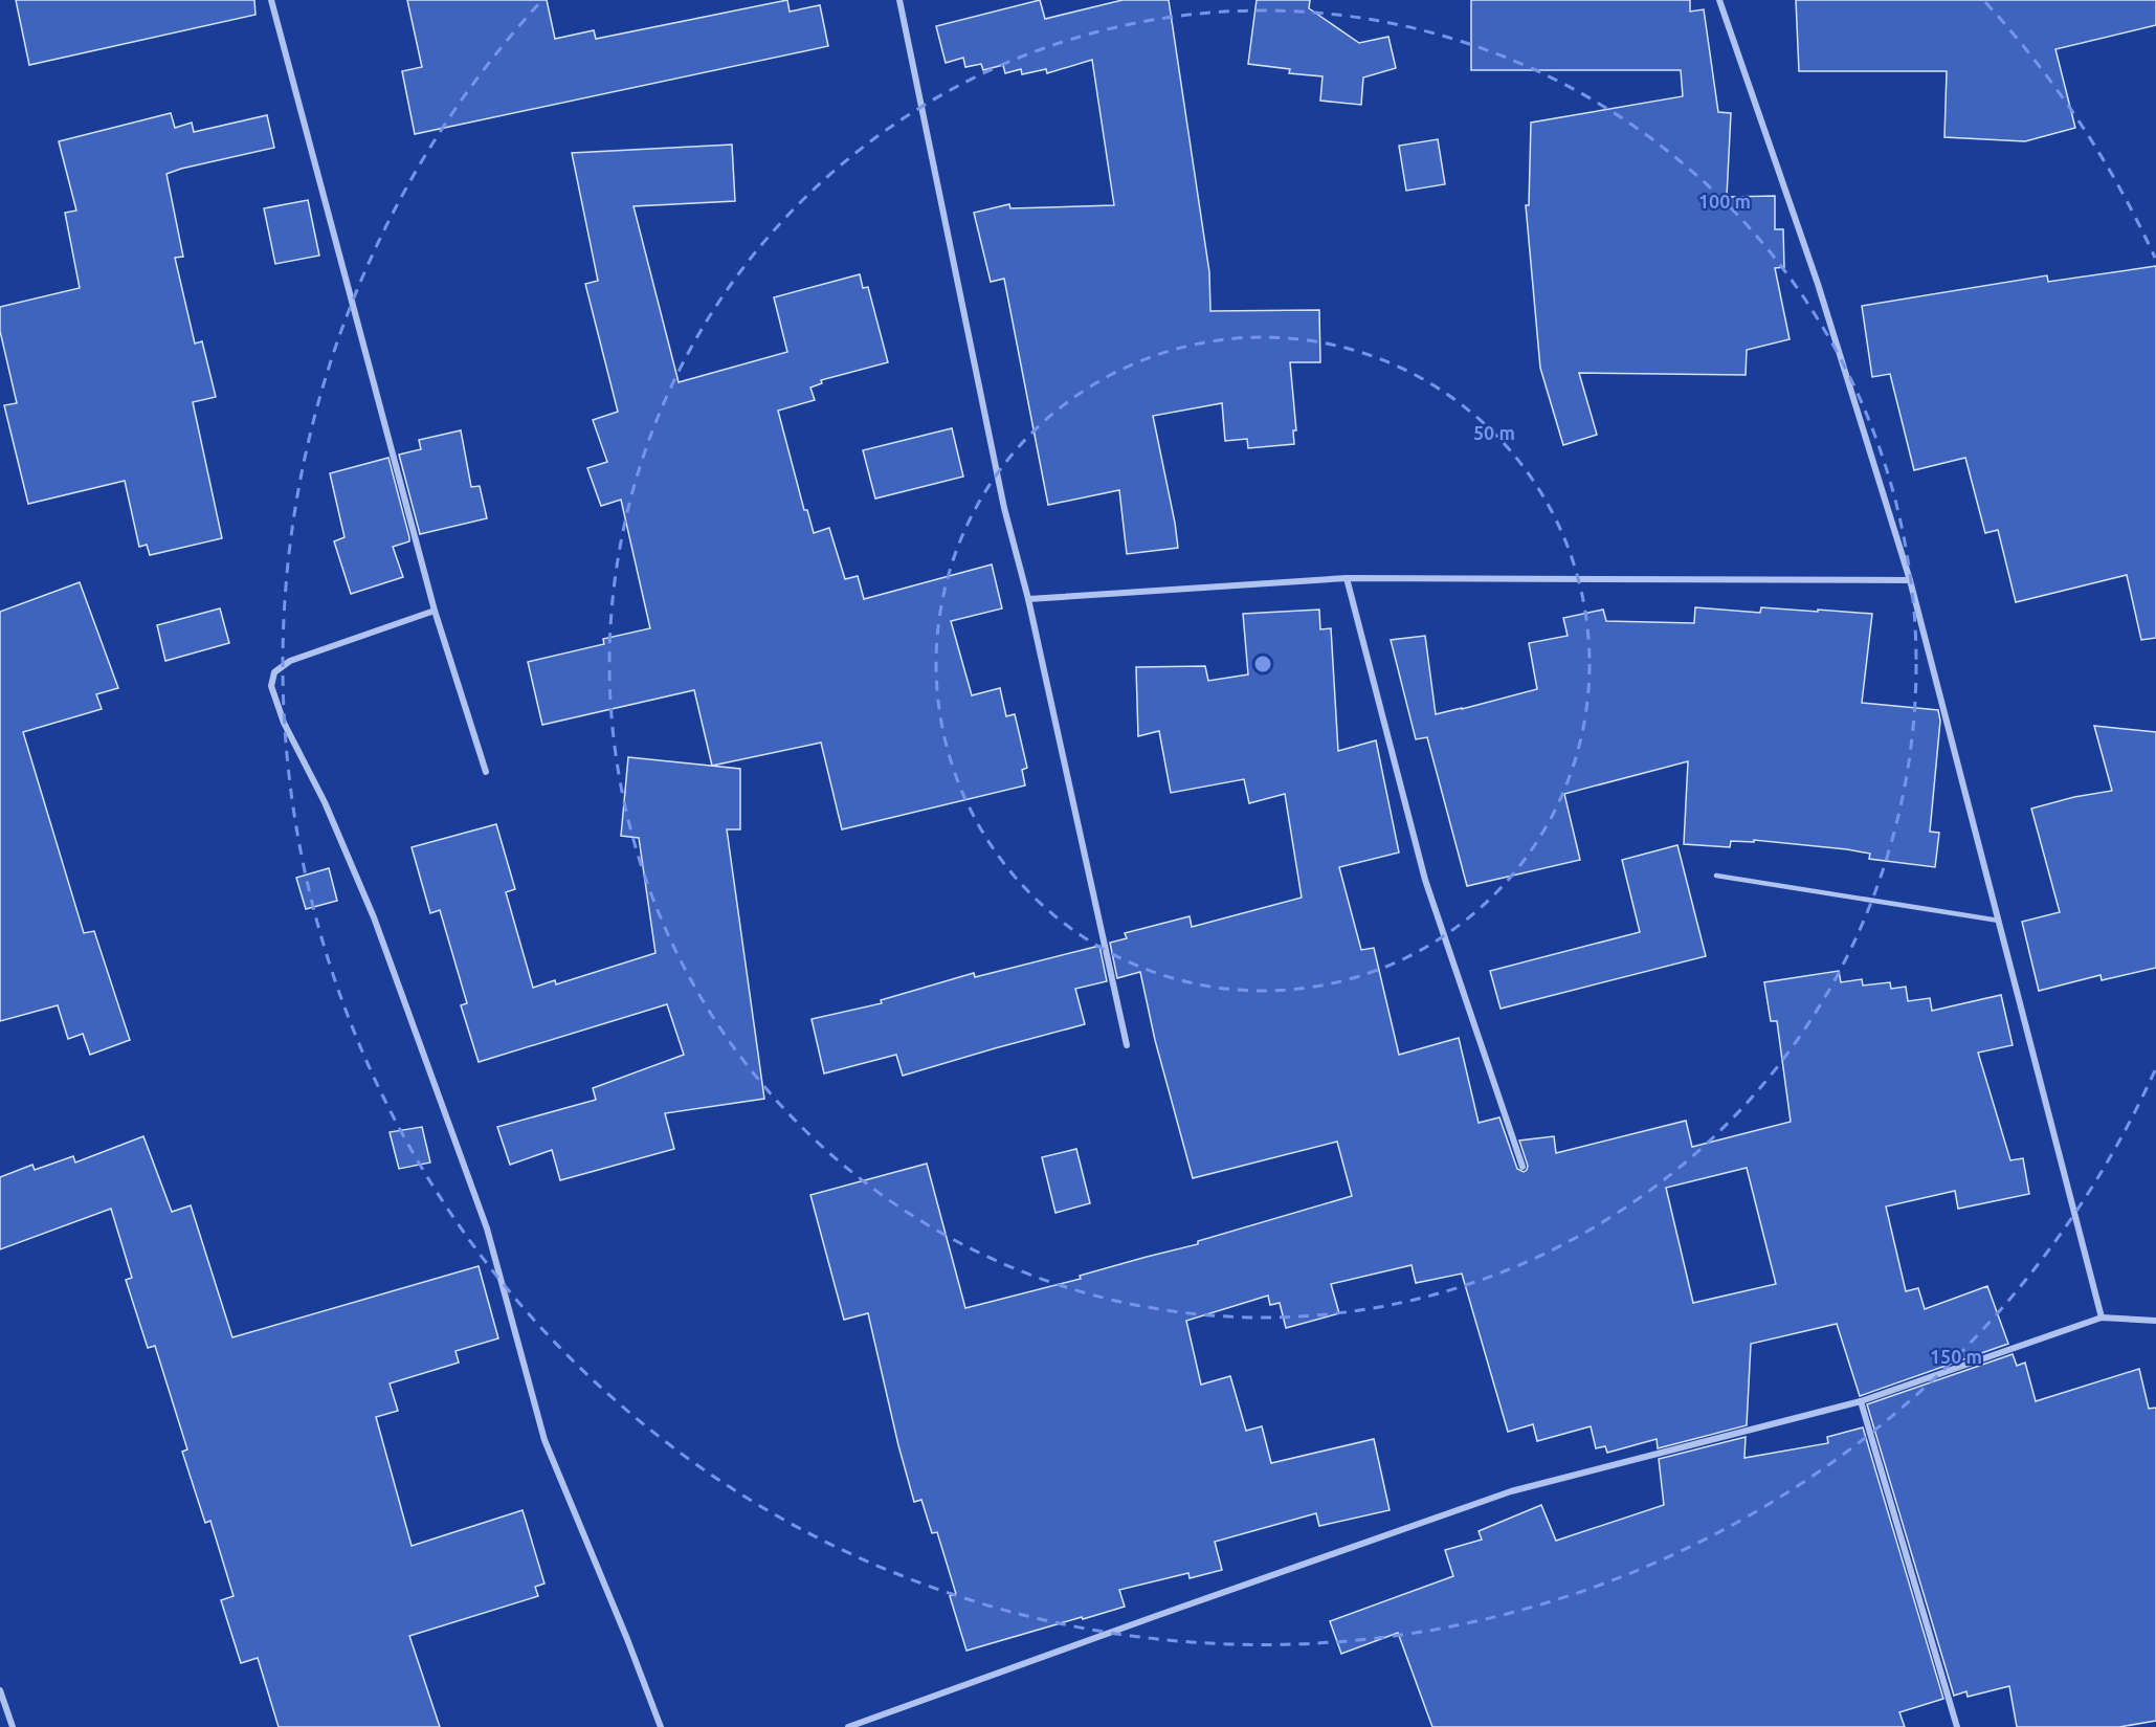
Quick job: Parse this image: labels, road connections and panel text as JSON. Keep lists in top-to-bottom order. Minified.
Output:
{"rings":["100 m","50 m","150 m"]}
